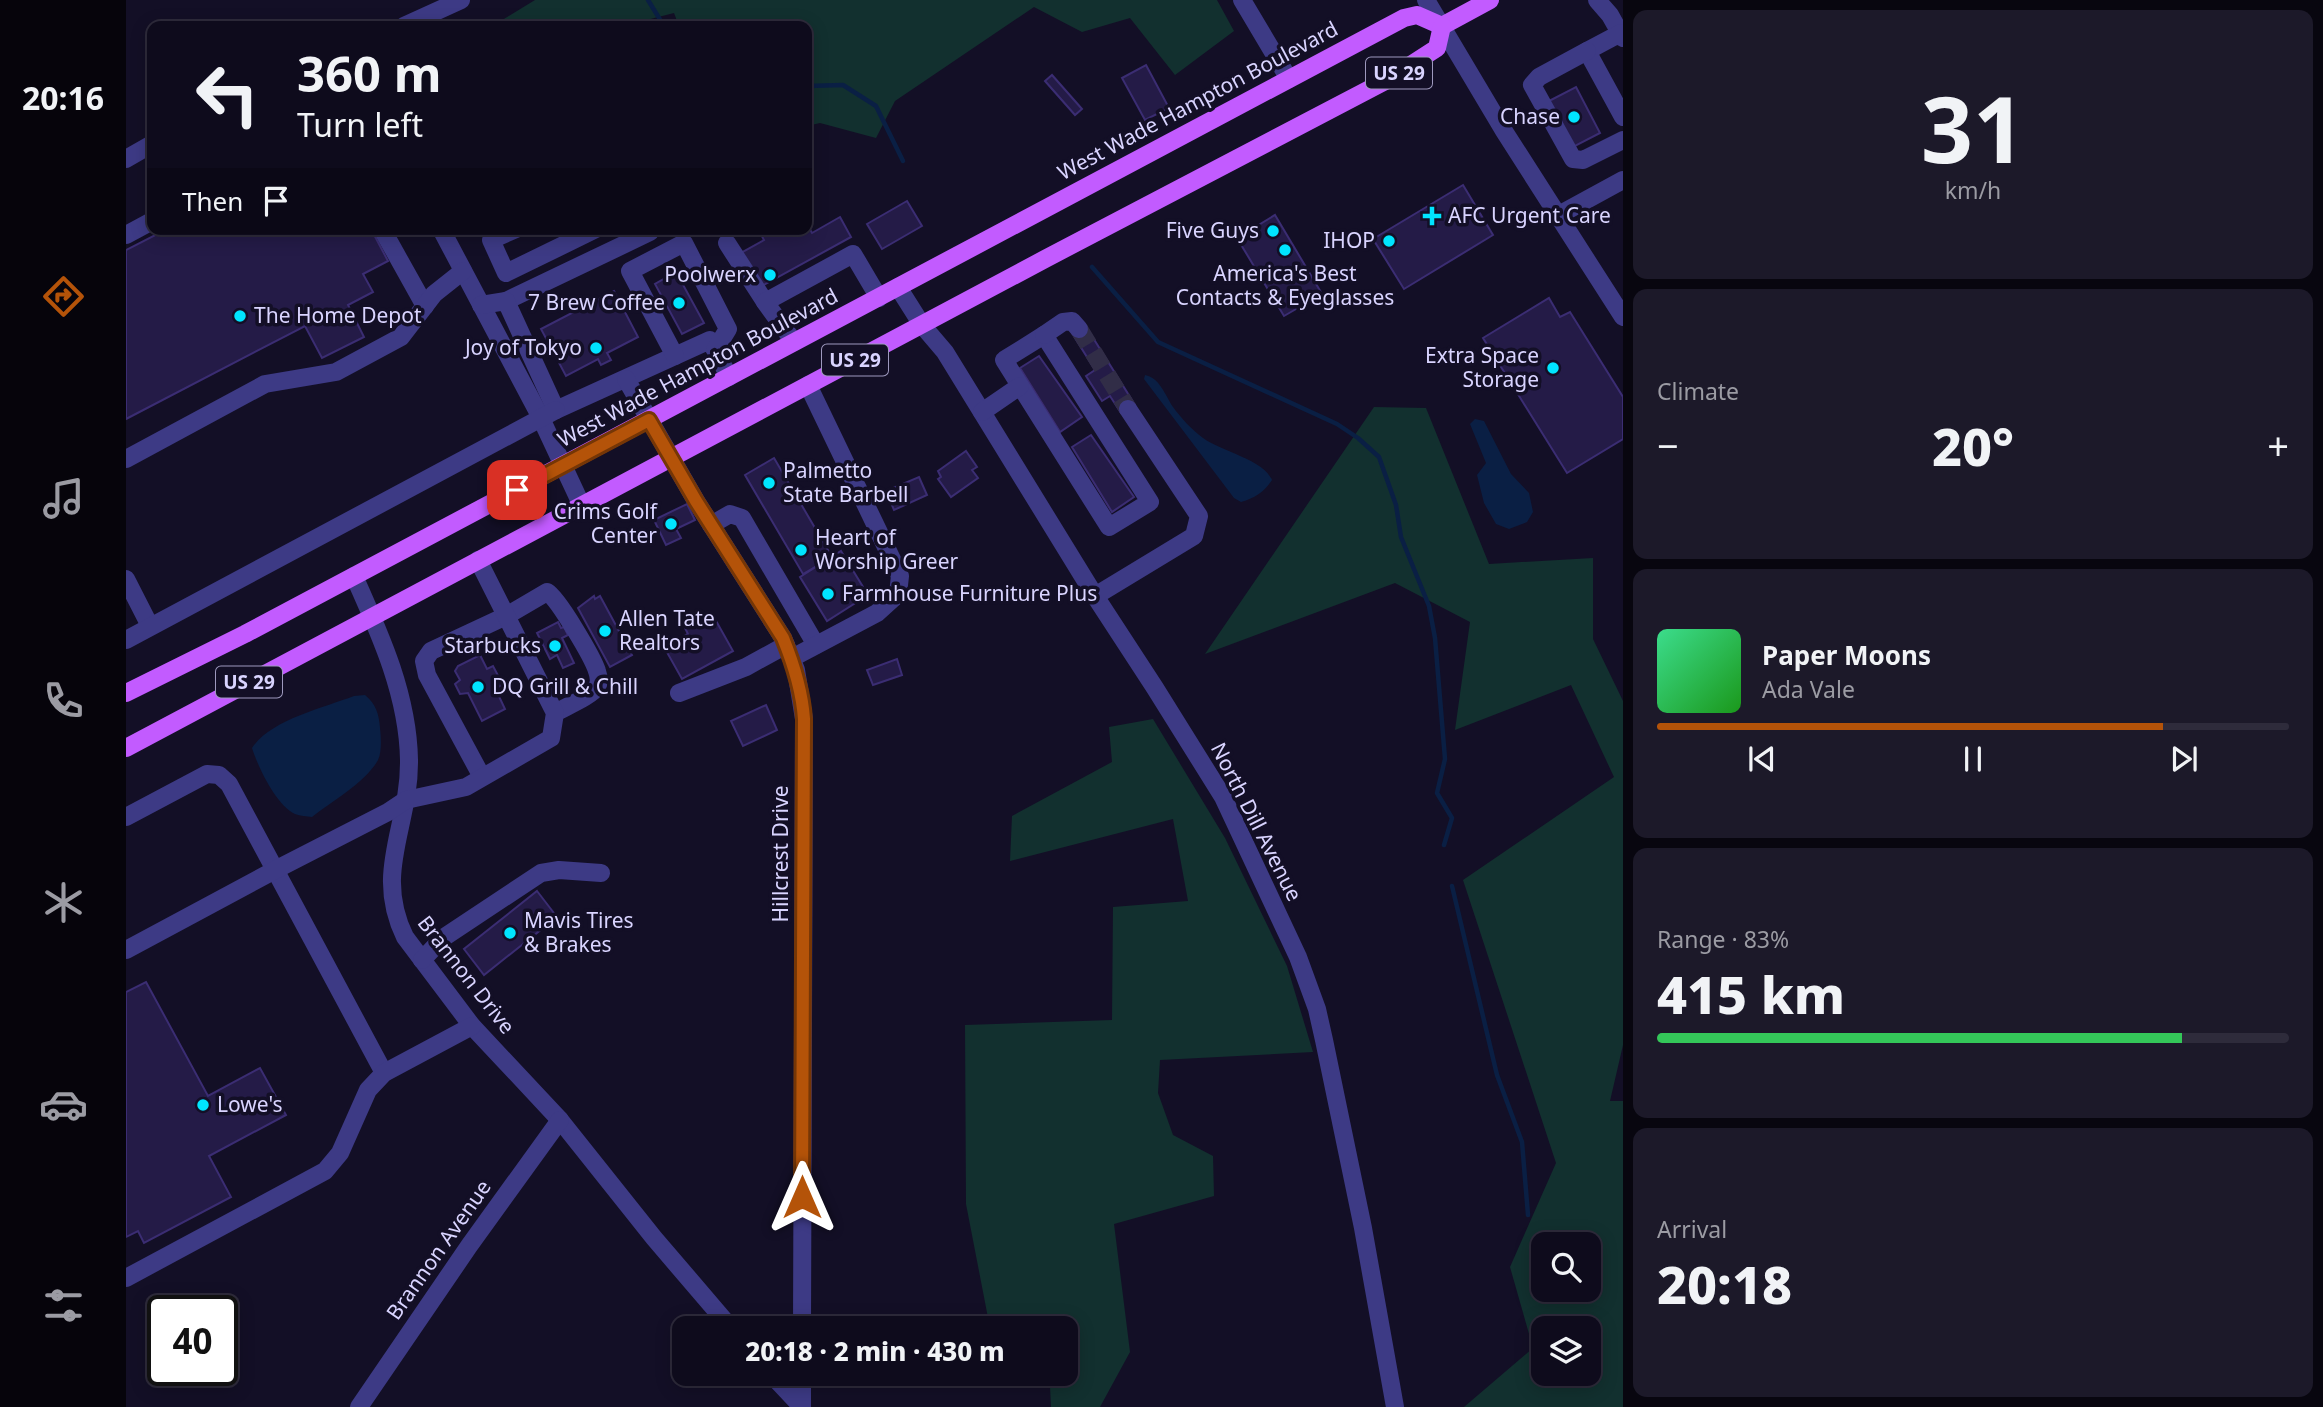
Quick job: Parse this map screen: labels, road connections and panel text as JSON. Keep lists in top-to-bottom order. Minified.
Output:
{"streets":{"main road":["US 29","West Wade Hampton Boulevard"],"street":["North Dill Avenue","Hillcrest Drive","Brannon Drive","Brannon Avenue"]},"crossings":[["US 29","West Wade Hampton Boulevard"],["US 29","North Dill Avenue"],["US 29","Hillcrest Drive"],["US 29","Brannon Drive"],["West Wade Hampton Boulevard","North Dill Avenue"],["West Wade Hampton Boulevard","Hillcrest Drive"],["West Wade Hampton Boulevard","Brannon Drive"],["Brannon Drive","Brannon Avenue"]],"places":{"other":["Chase","Five Guys","IHOP","America's Best Contacts & Eyeglasses","Poolwerx","7 Brew Coffee","The Home Depot","Joy of Tokyo","Extra Space Storage","Palmetto State Barbell","Crims Golf Center","Heart of Worship Greer","Farmhouse Furniture Plus","Allen Tate Realtors","Starbucks","DQ Grill & Chill","Mavis Tires & Brakes","Lowe's"],"health":["AFC Urgent Care"]},"page":{"tabs":"20:16","tile":[["31","km/h"],"Climate",["Range · 83%","415 km"],["Arrival","20:18"]],"turn":["360 m","Turn left"],"then":"Then","heat":["−","20°","+"],"song":["Paper Moons","Ada Vale"],"limit":"40","trip":"20:18 · 2 min · 430 m"}}
